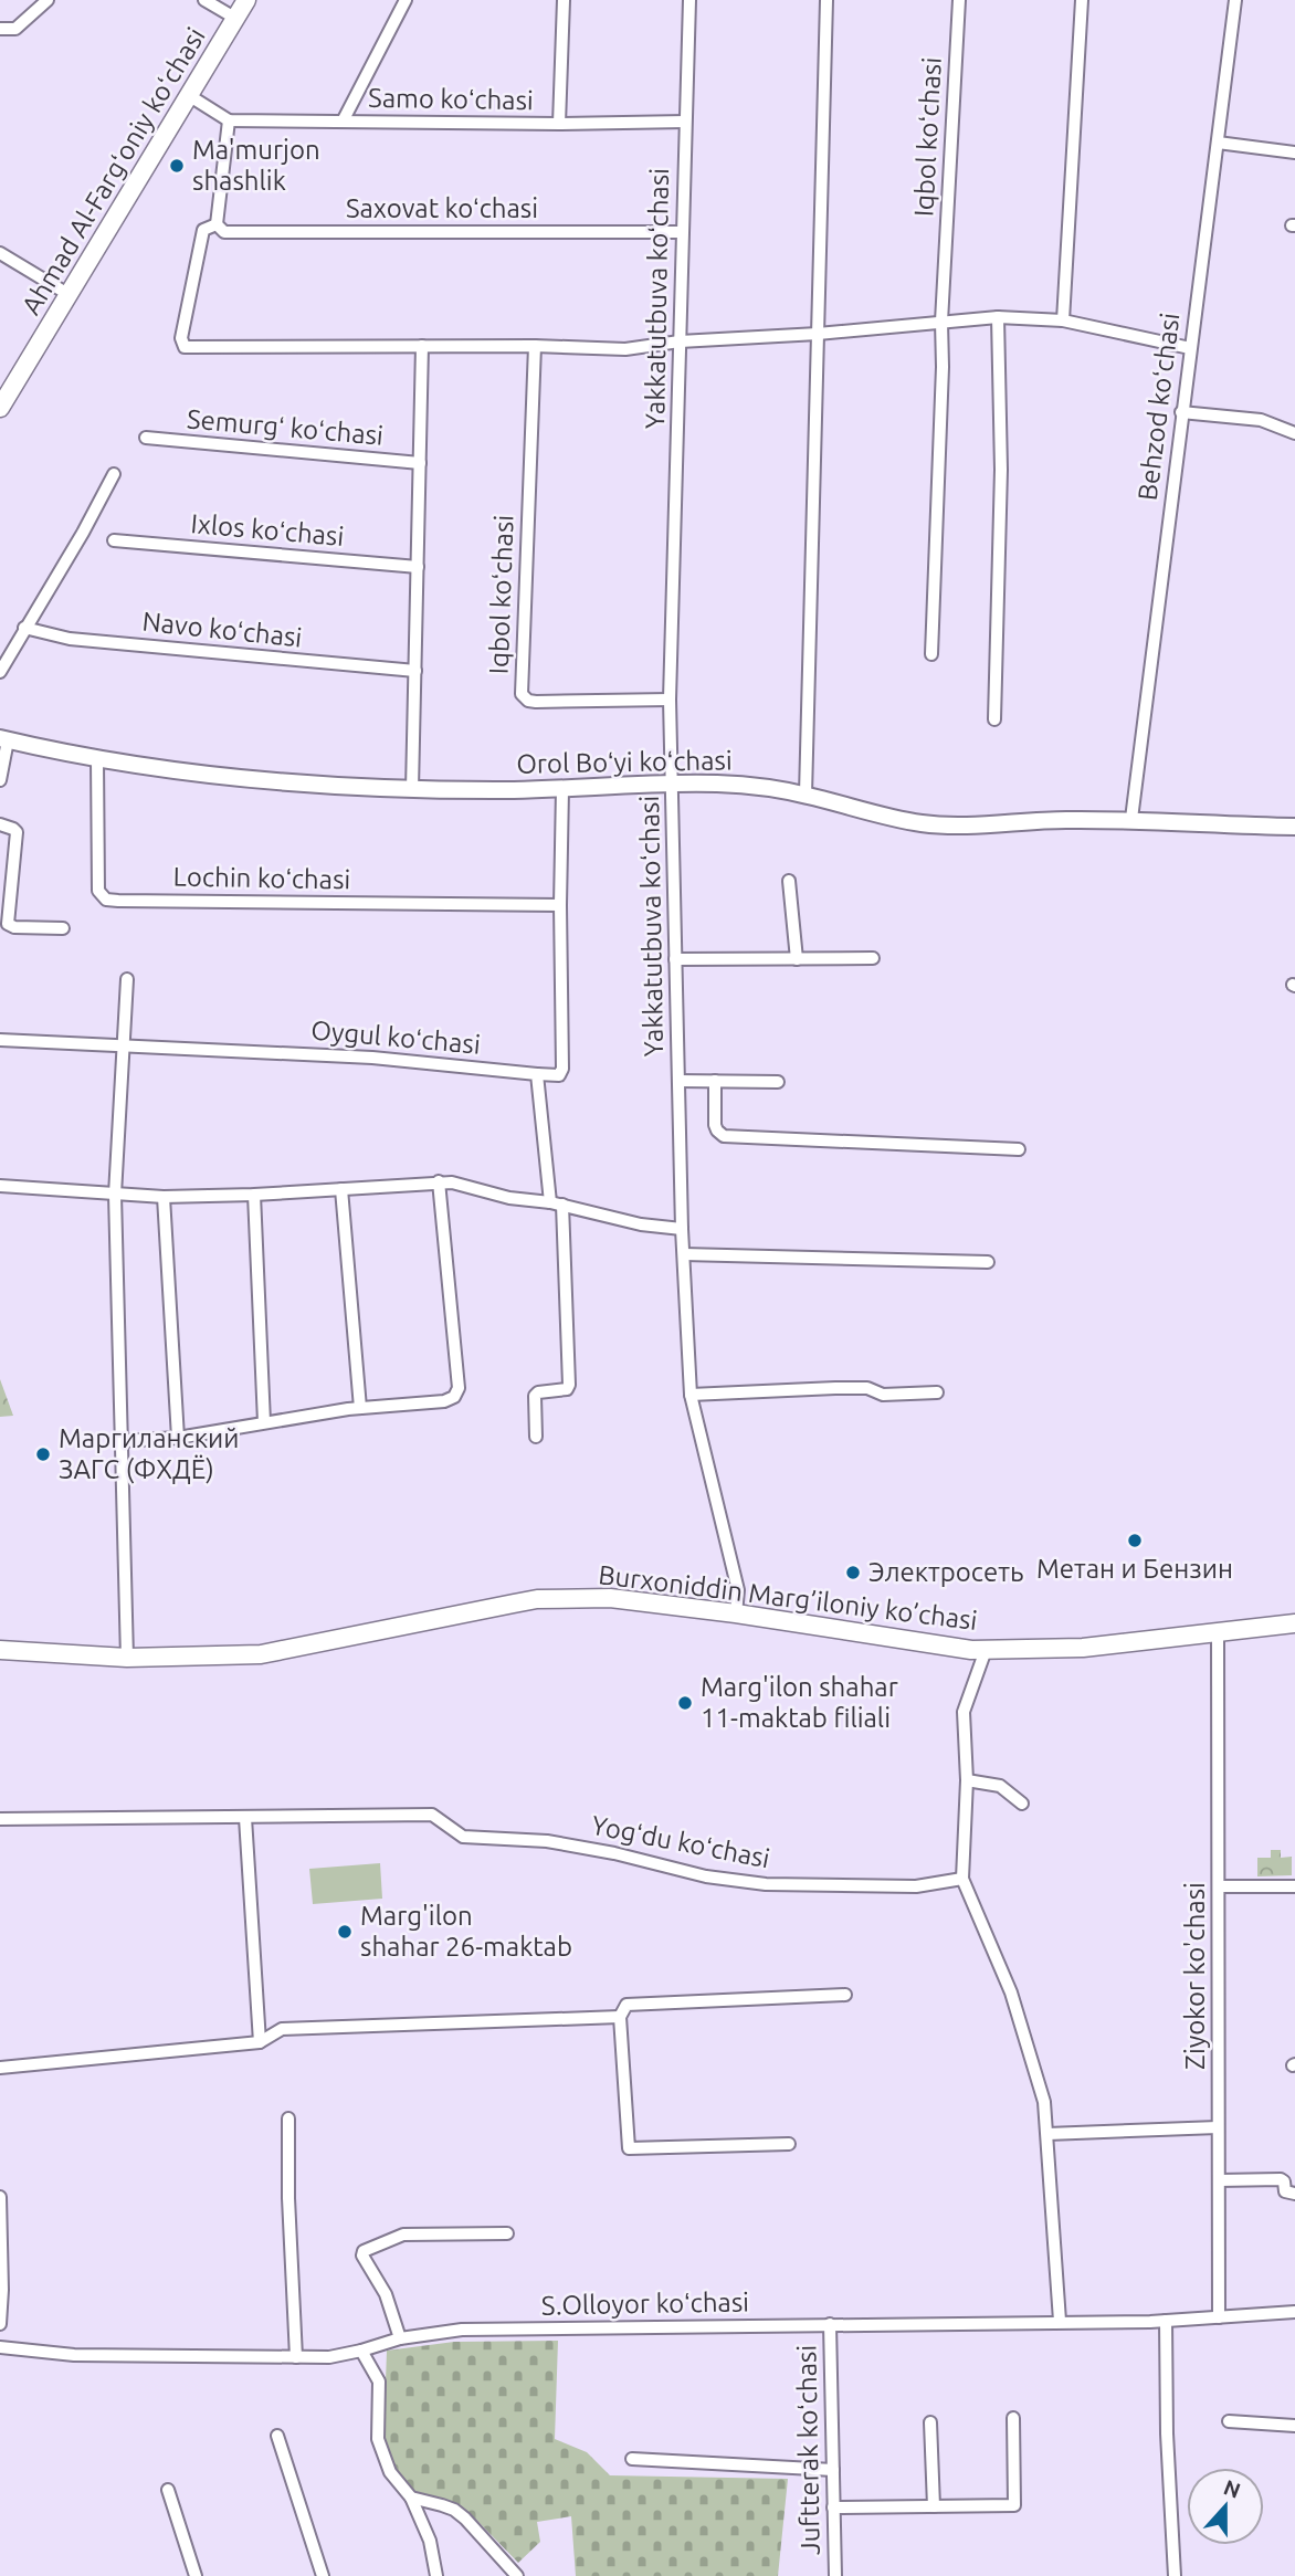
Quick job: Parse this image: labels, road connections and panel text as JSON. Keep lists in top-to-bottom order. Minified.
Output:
{"streets":{"main road":["Ahmad Al-Fargʻoniy koʻchasi","Burxoniddin Marg’iloniy ko’chasi"],"street":["Samo koʻchasi","Iqbol koʻchasi","Saxovat koʻchasi","Yakkatutbuva koʻchasi","Behzod koʻchasi","Semurgʻ koʻchasi","Ixlos koʻchasi","Navo koʻchasi","Orol Boʻyi koʻchasi","Lochin koʻchasi","Oygul koʻchasi","Yogʻdu koʻchasi","Ziyokor ko'chasi","S.Olloyor koʻchasi","Juftterak koʻchasi"]},"crossings":[["Samo koʻchasi","Yakkatutbuva koʻchasi"],["Iqbol koʻchasi","Yakkatutbuva koʻchasi"],["Saxovat koʻchasi","Yakkatutbuva koʻchasi"],["Yakkatutbuva koʻchasi","Orol Boʻyi koʻchasi"],["Yakkatutbuva koʻchasi","Burxoniddin Marg’iloniy ko’chasi"],["Behzod koʻchasi","Orol Boʻyi koʻchasi"],["Orol Boʻyi koʻchasi","Lochin koʻchasi"],["Burxoniddin Marg’iloniy ko’chasi","Ziyokor ko'chasi"],["Ziyokor ko'chasi","S.Olloyor koʻchasi"],["S.Olloyor koʻchasi","Juftterak koʻchasi"]],"places":["Ma'murjon shashlik","Маргиланский ЗАГС (ФХДЁ)","Метан и Бензин","Электросеть","Marg'ilon shahar 11-maktab filiali","Marg'ilon shahar 26-maktab"],"north":"top"}
